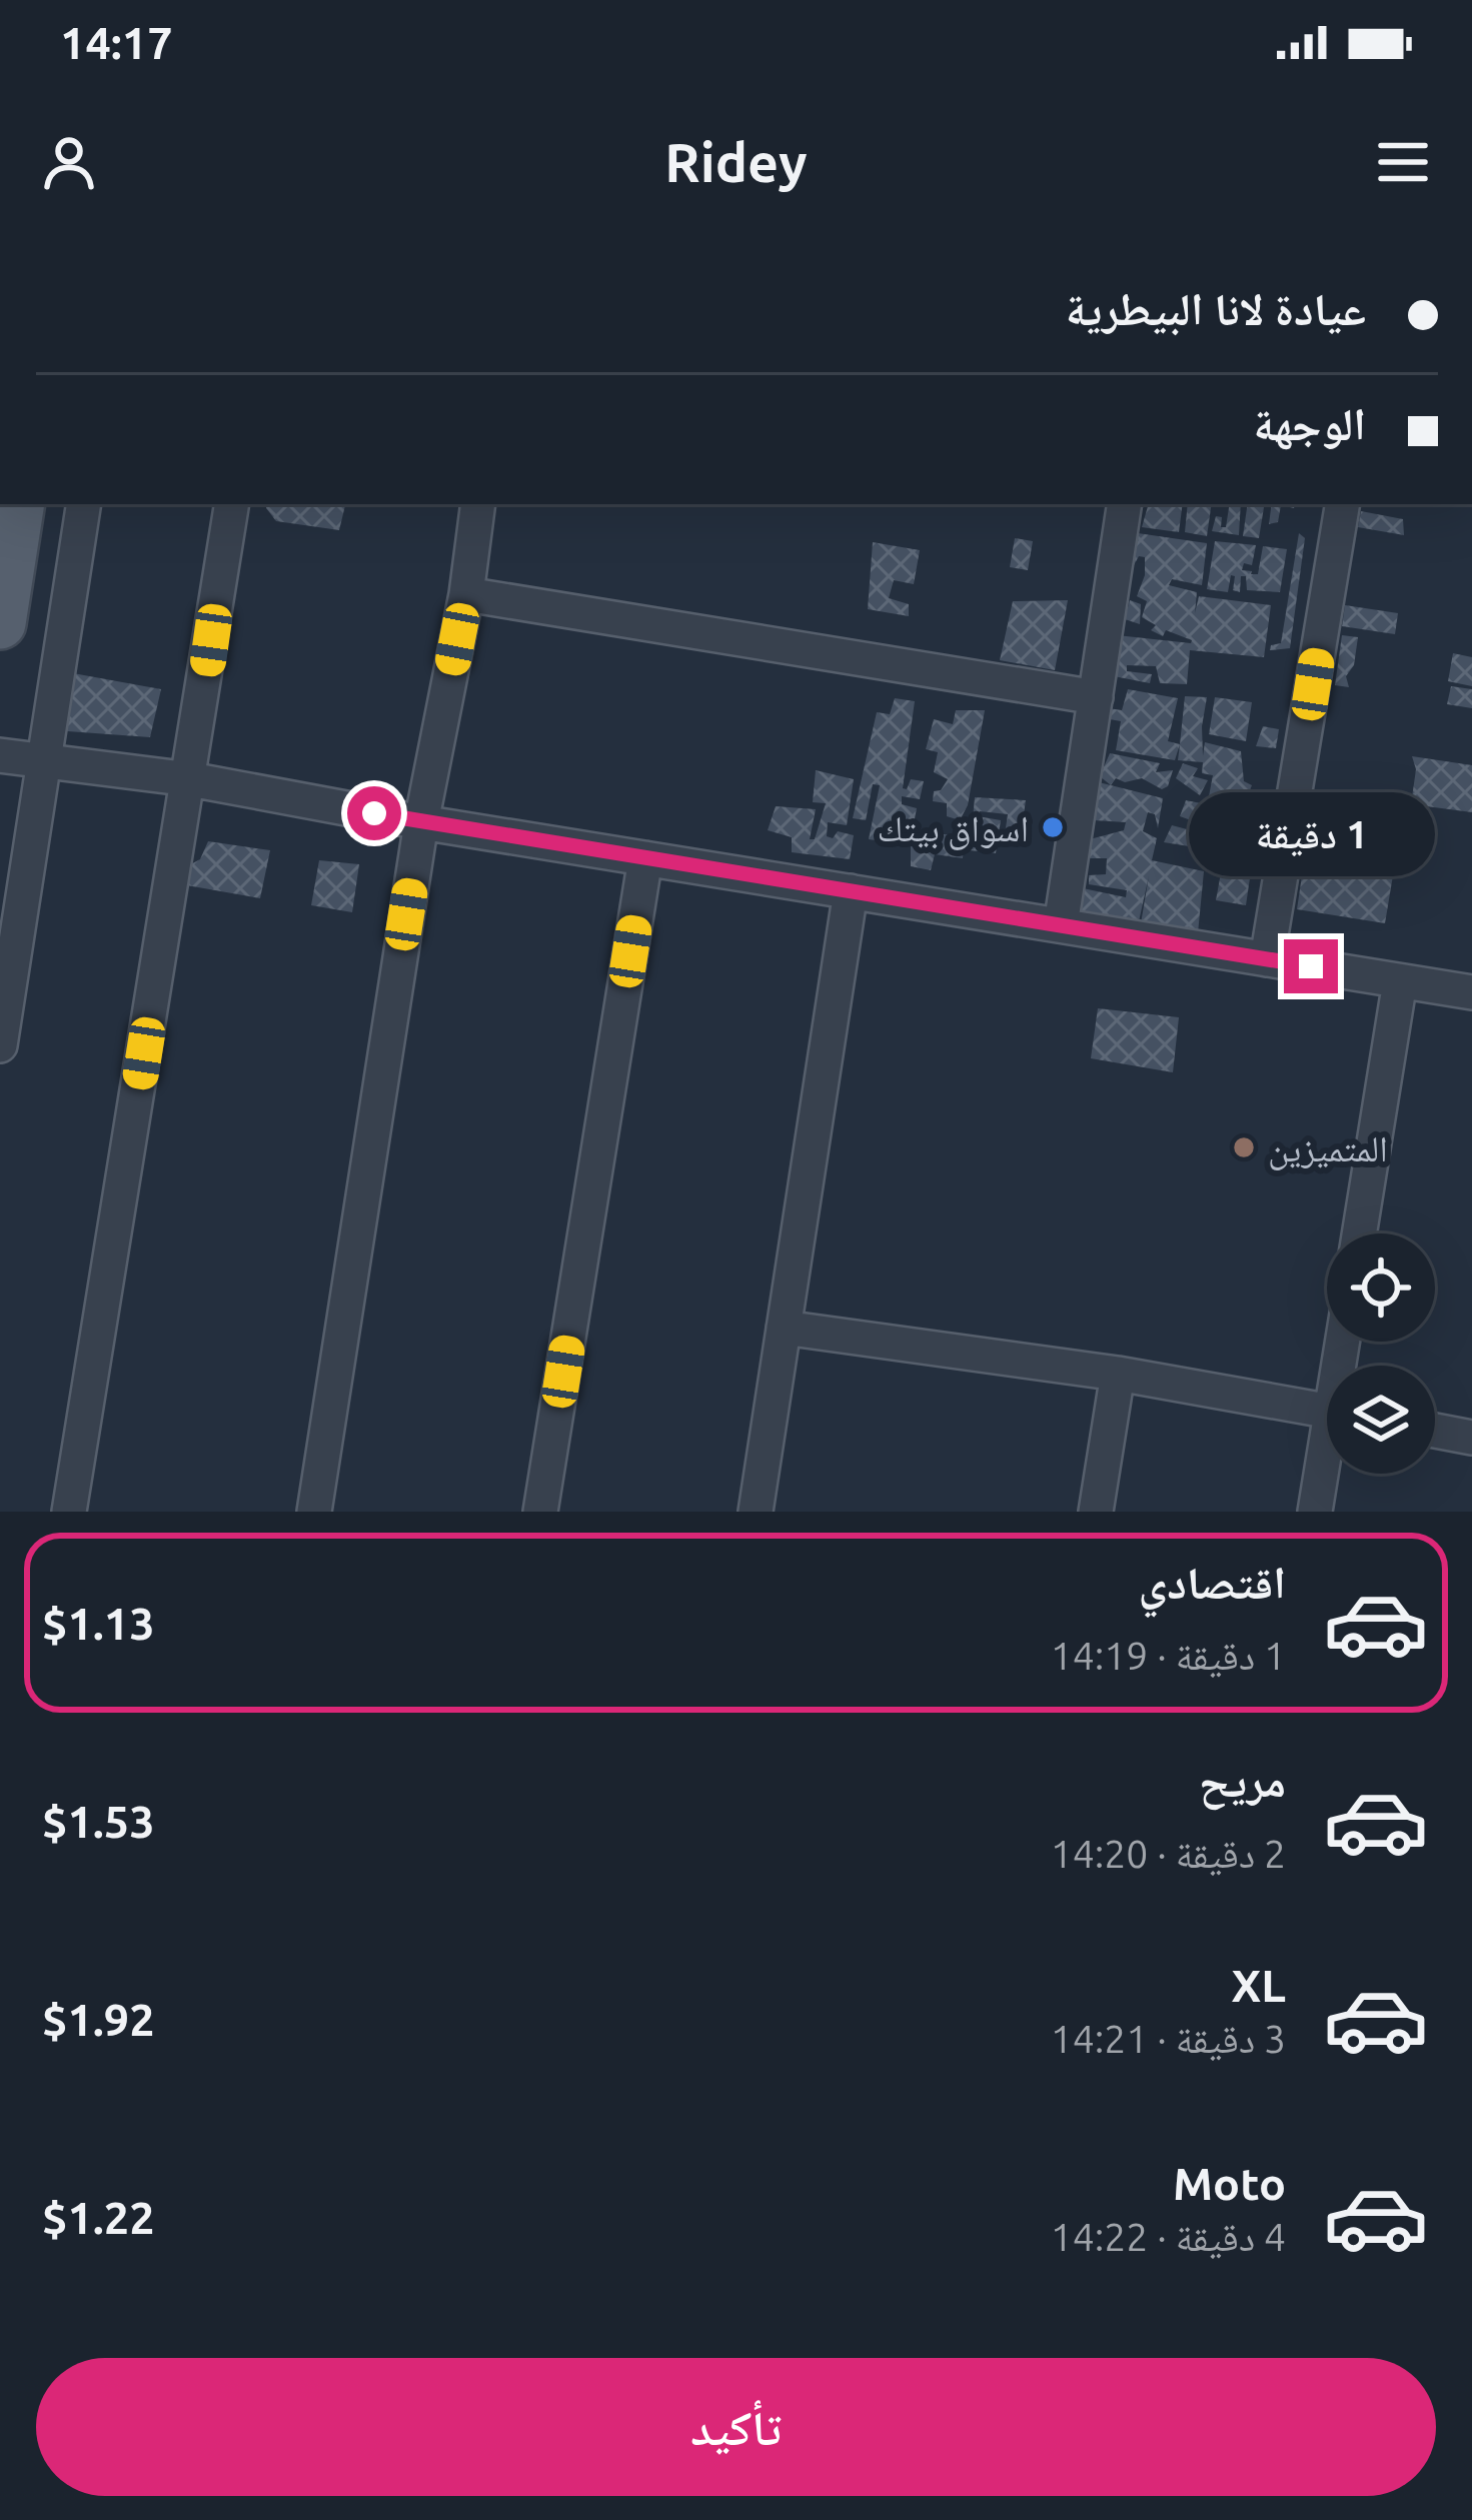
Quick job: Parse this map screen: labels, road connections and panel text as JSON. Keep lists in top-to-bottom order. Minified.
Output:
{"places":["اسواق بيتك","المتميزين"],"page":{"status":"14:17","header":"Ridey","banner":["عيادة لانا البيطرية","الوجهة"],"bubble":"1 دقيقة","list":[{"name":"اقتصادي","note":"1 دقيقة · 14:19","value":"$1.13"},{"name":"مريح","note":"2 دقيقة · 14:20","value":"$1.53"},{"name":"XL","note":"3 دقيقة · 14:21","value":"$1.92"},{"name":"Moto","note":"4 دقيقة · 14:22","value":"$1.22"}],"buttons":"تأكيد"}}
